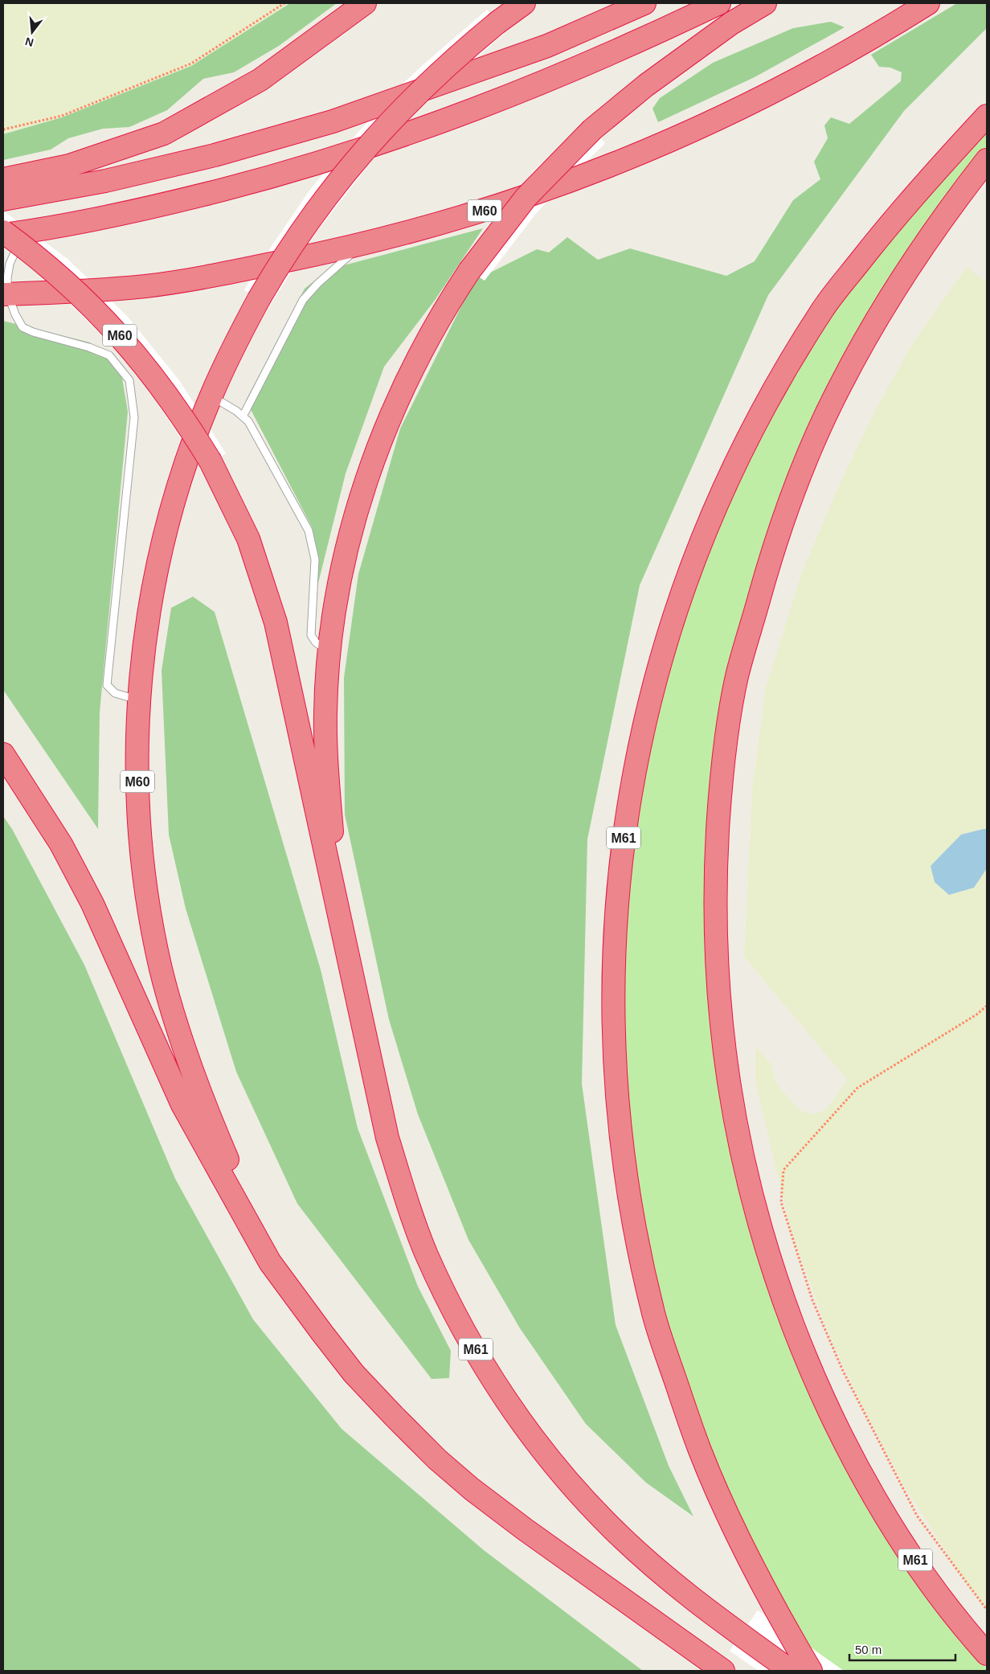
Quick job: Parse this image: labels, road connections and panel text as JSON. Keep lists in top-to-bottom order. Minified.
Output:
{"streets":{"highway":["M60","M61"]},"crossings":[["M60","M61"]],"scale_bar":"50 m","north":"bottom"}
